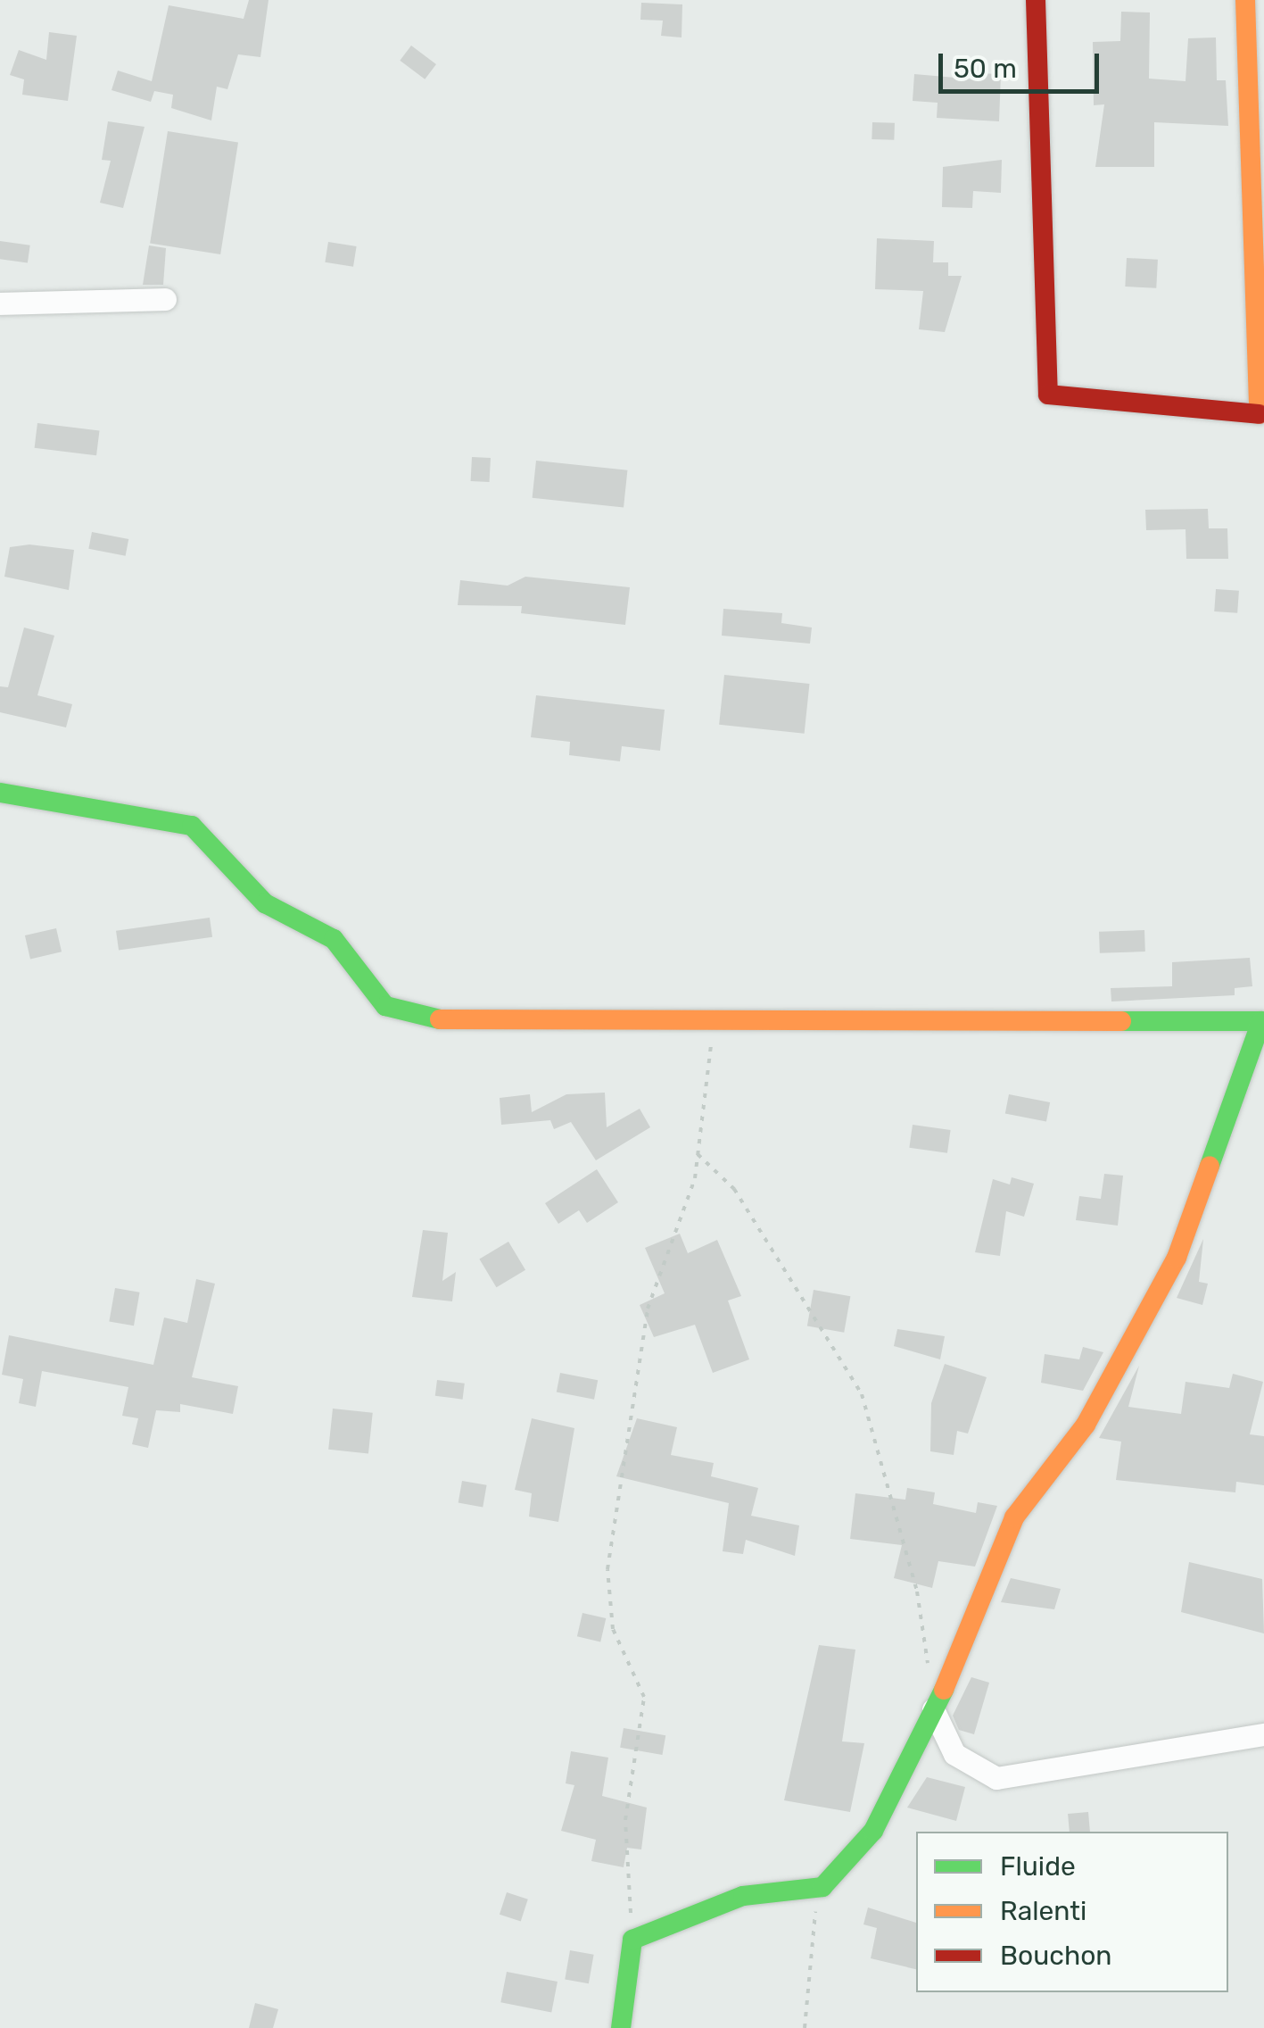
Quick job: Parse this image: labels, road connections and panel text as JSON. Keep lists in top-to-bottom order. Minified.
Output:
{"legend":["Fluide","Ralenti","Bouchon"],"scale_bar":"50 m"}
